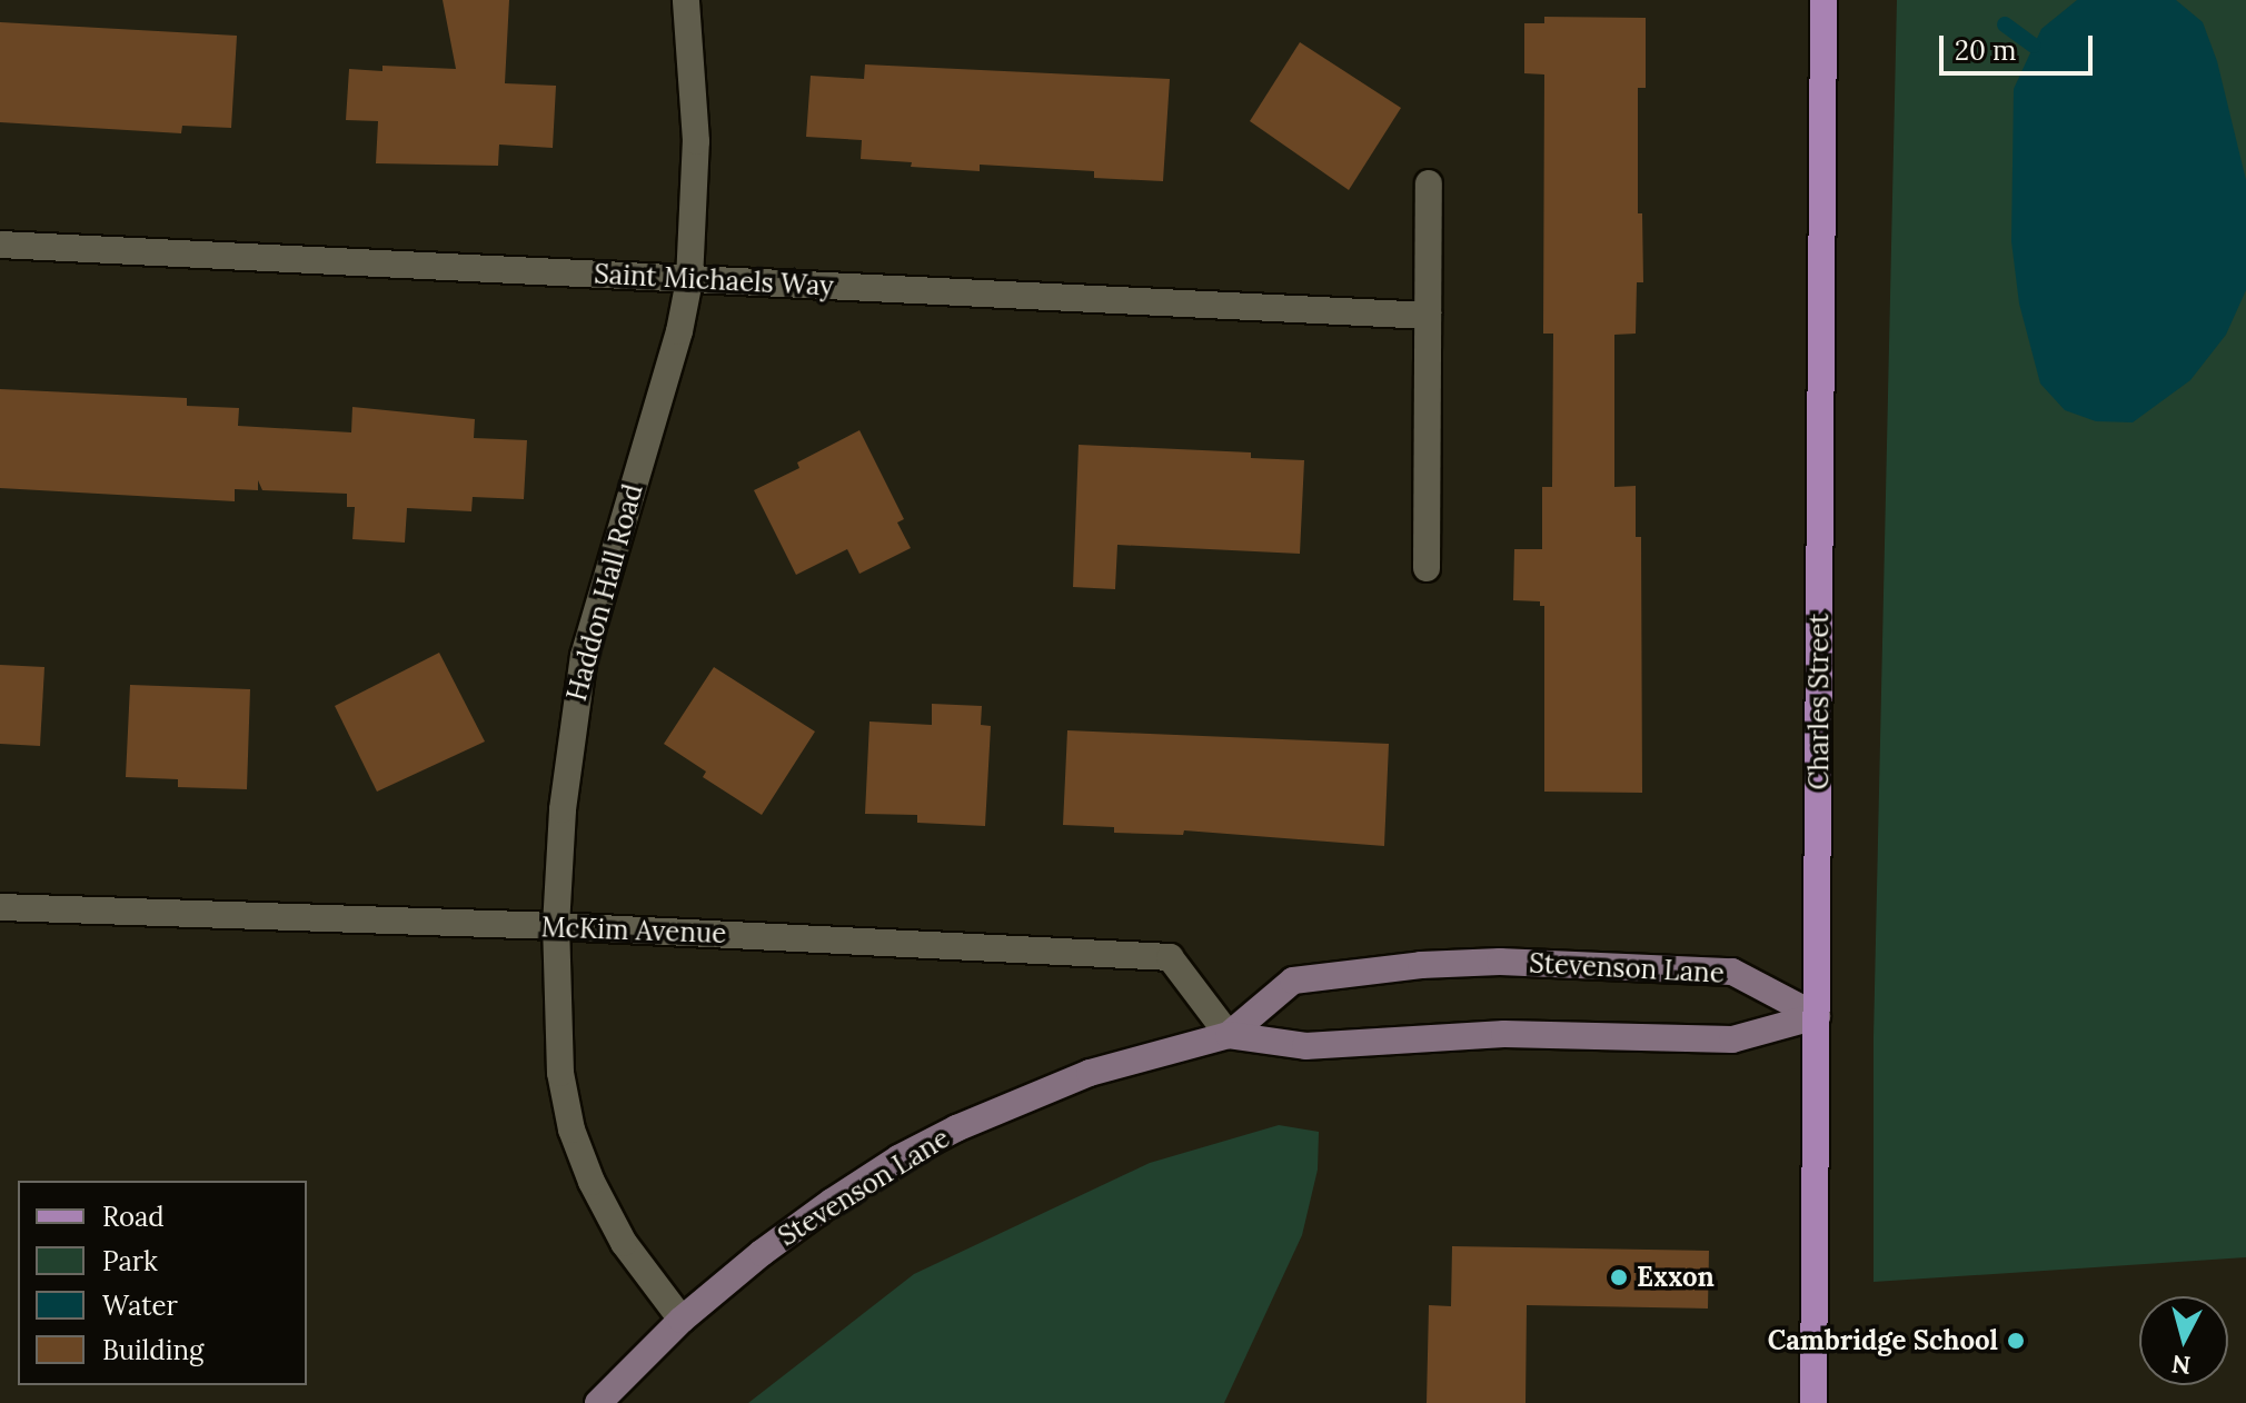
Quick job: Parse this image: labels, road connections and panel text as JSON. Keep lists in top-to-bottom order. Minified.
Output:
{"streets":{"main road":["Charles Street"],"street":["Saint Michaels Way","Haddon Hall Road","McKim Avenue","Stevenson Lane"]},"crossings":[["Saint Michaels Way","Haddon Hall Road"],["Haddon Hall Road","McKim Avenue"],["Haddon Hall Road","Stevenson Lane"],["Charles Street","Stevenson Lane"],["McKim Avenue","Stevenson Lane"]],"places":["Exxon","Cambridge School"],"legend":["Road","Park","Water","Building"],"scale_bar":"20 m","north":"bottom"}
